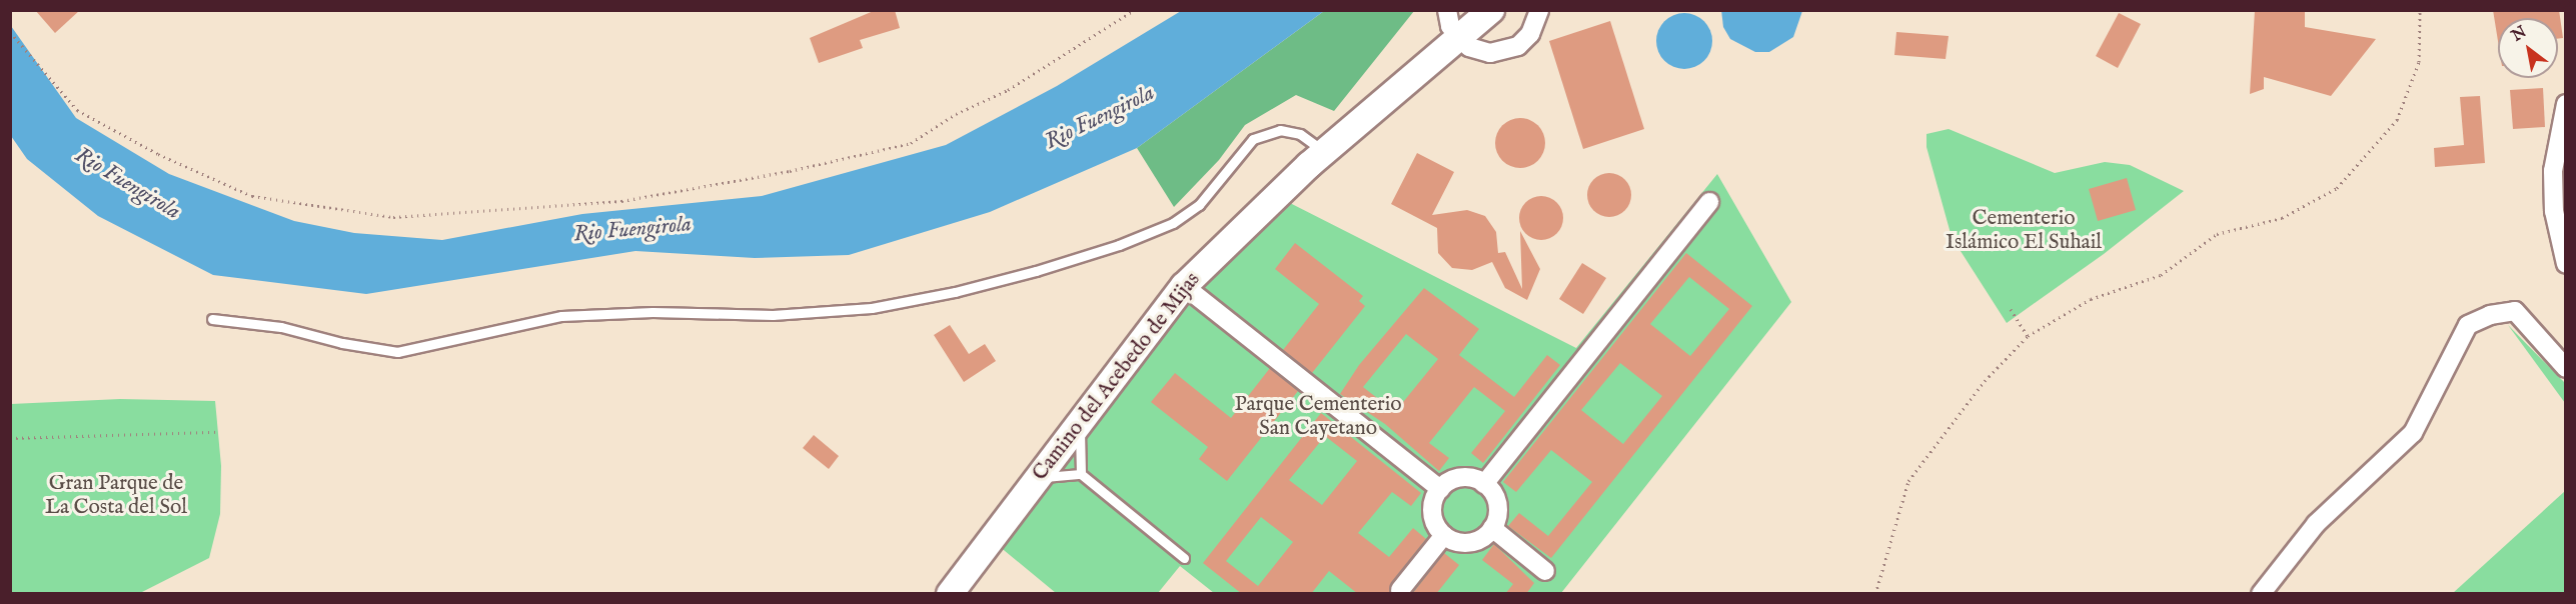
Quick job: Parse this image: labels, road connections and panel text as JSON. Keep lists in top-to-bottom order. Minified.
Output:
{"streets":{"street":["Camino del Acebedo de Mijas"]},"water":["Rio Fuengirola"],"parks":["Cementerio Islámico El Suhail","Parque Cementerio San Cayetano","Gran Parque de La Costa del Sol"],"north":"top left"}
